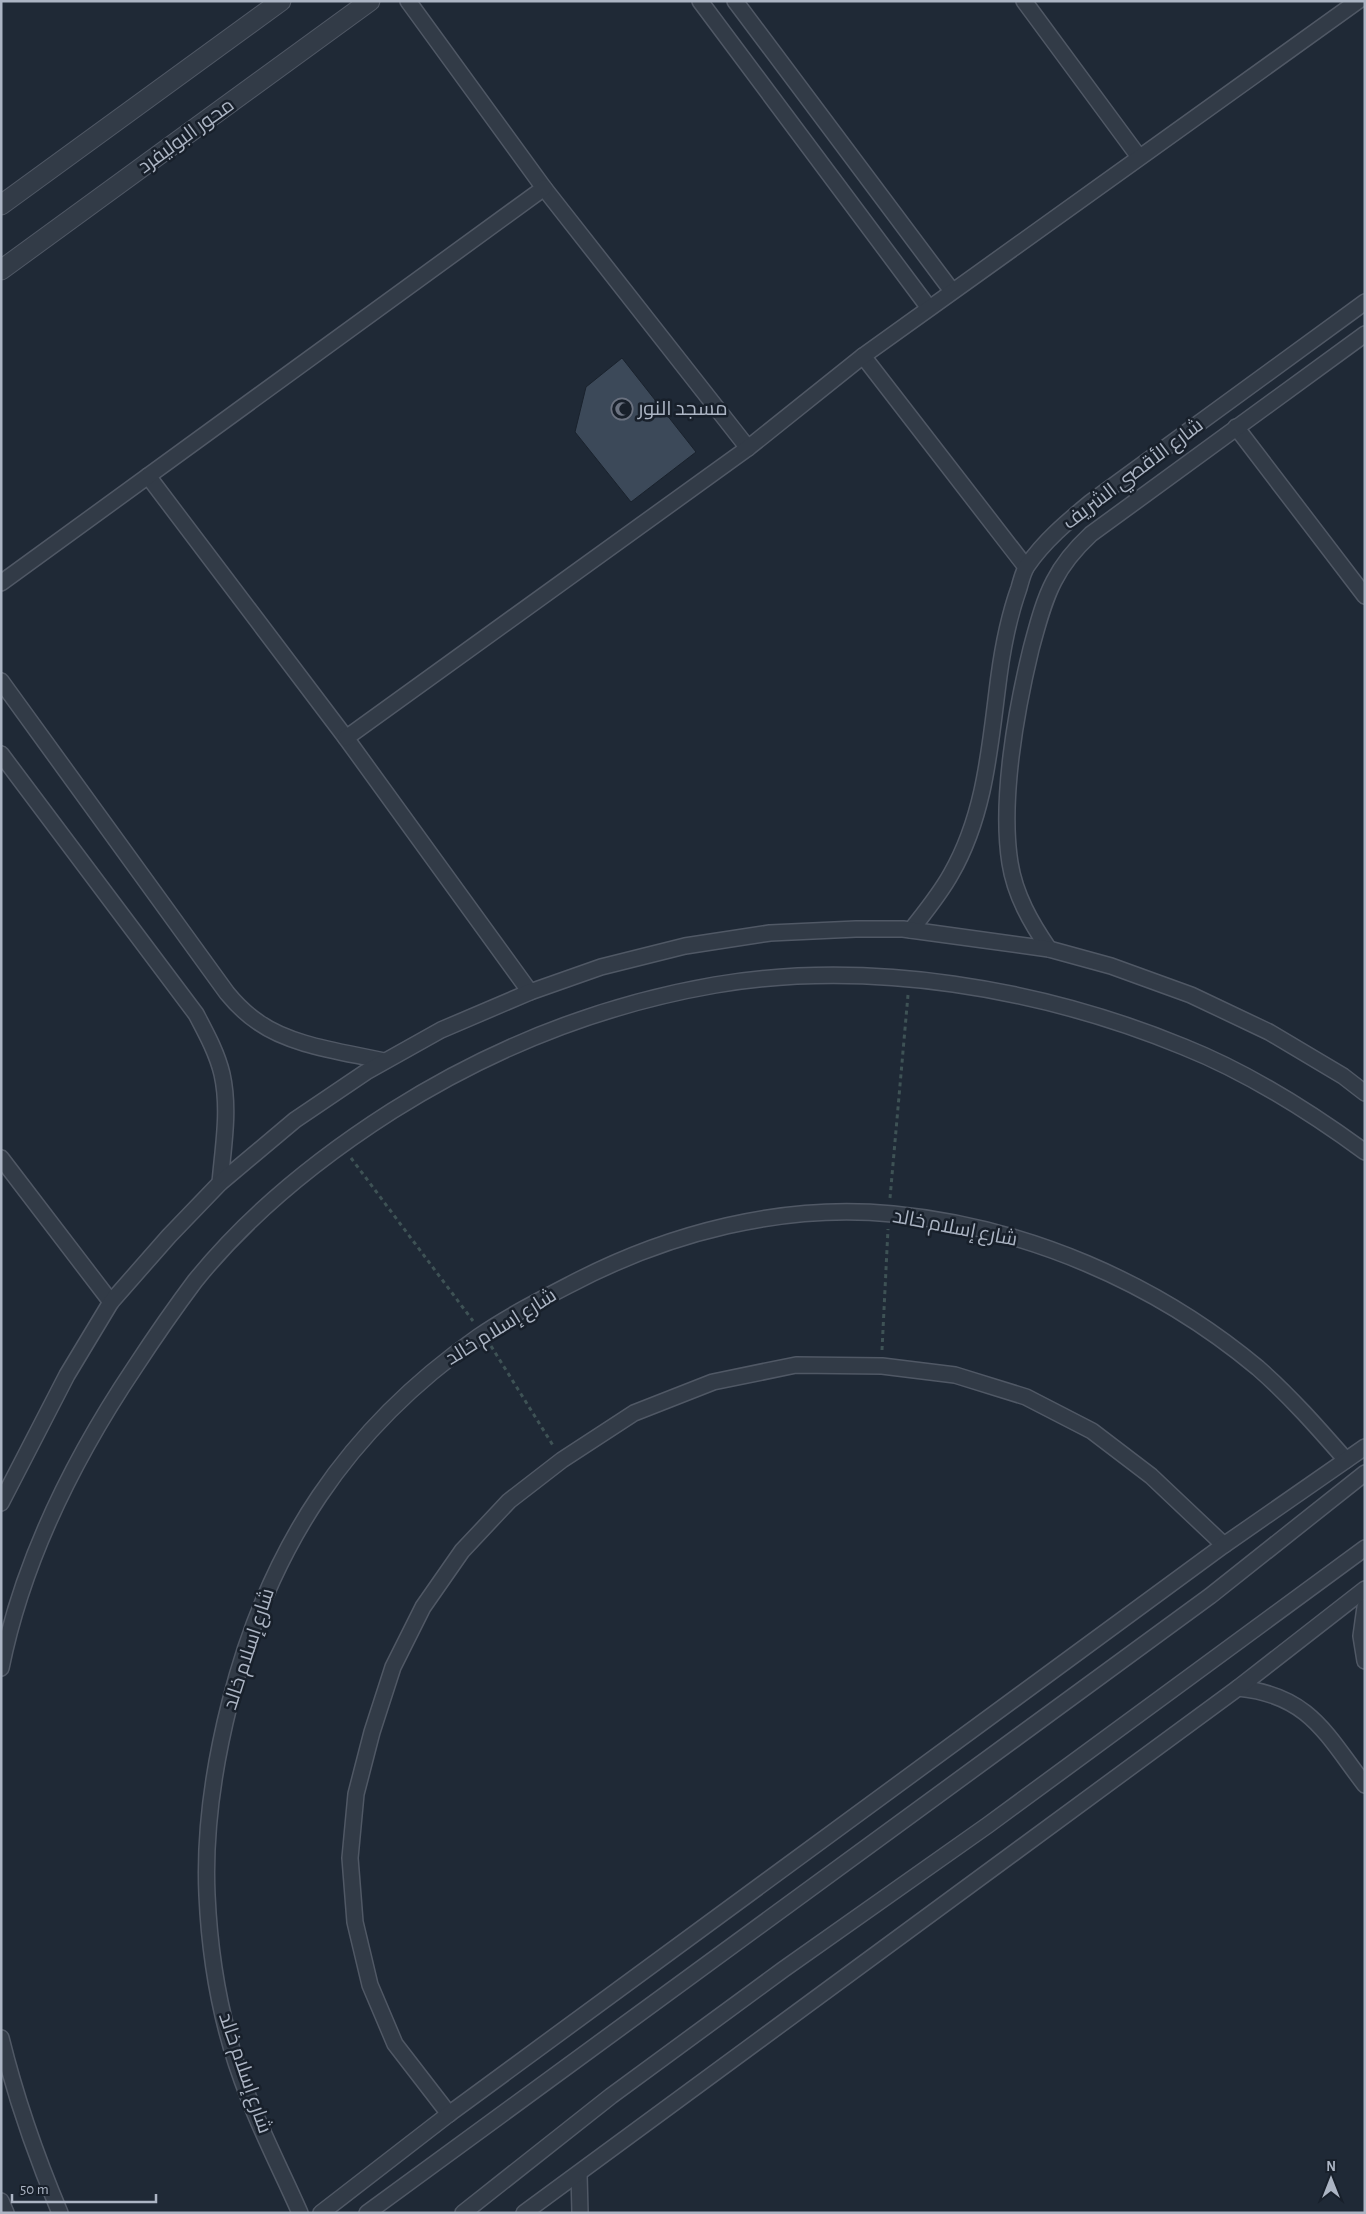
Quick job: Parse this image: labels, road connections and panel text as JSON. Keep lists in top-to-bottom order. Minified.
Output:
{"streets":{"street":["محور البوليفرد","شارع الأقصي الشريف","شارع إسلام خالد"]},"places":{"mosque":["مسجد النور"]},"scale_bar":"50 m","north":"top"}
